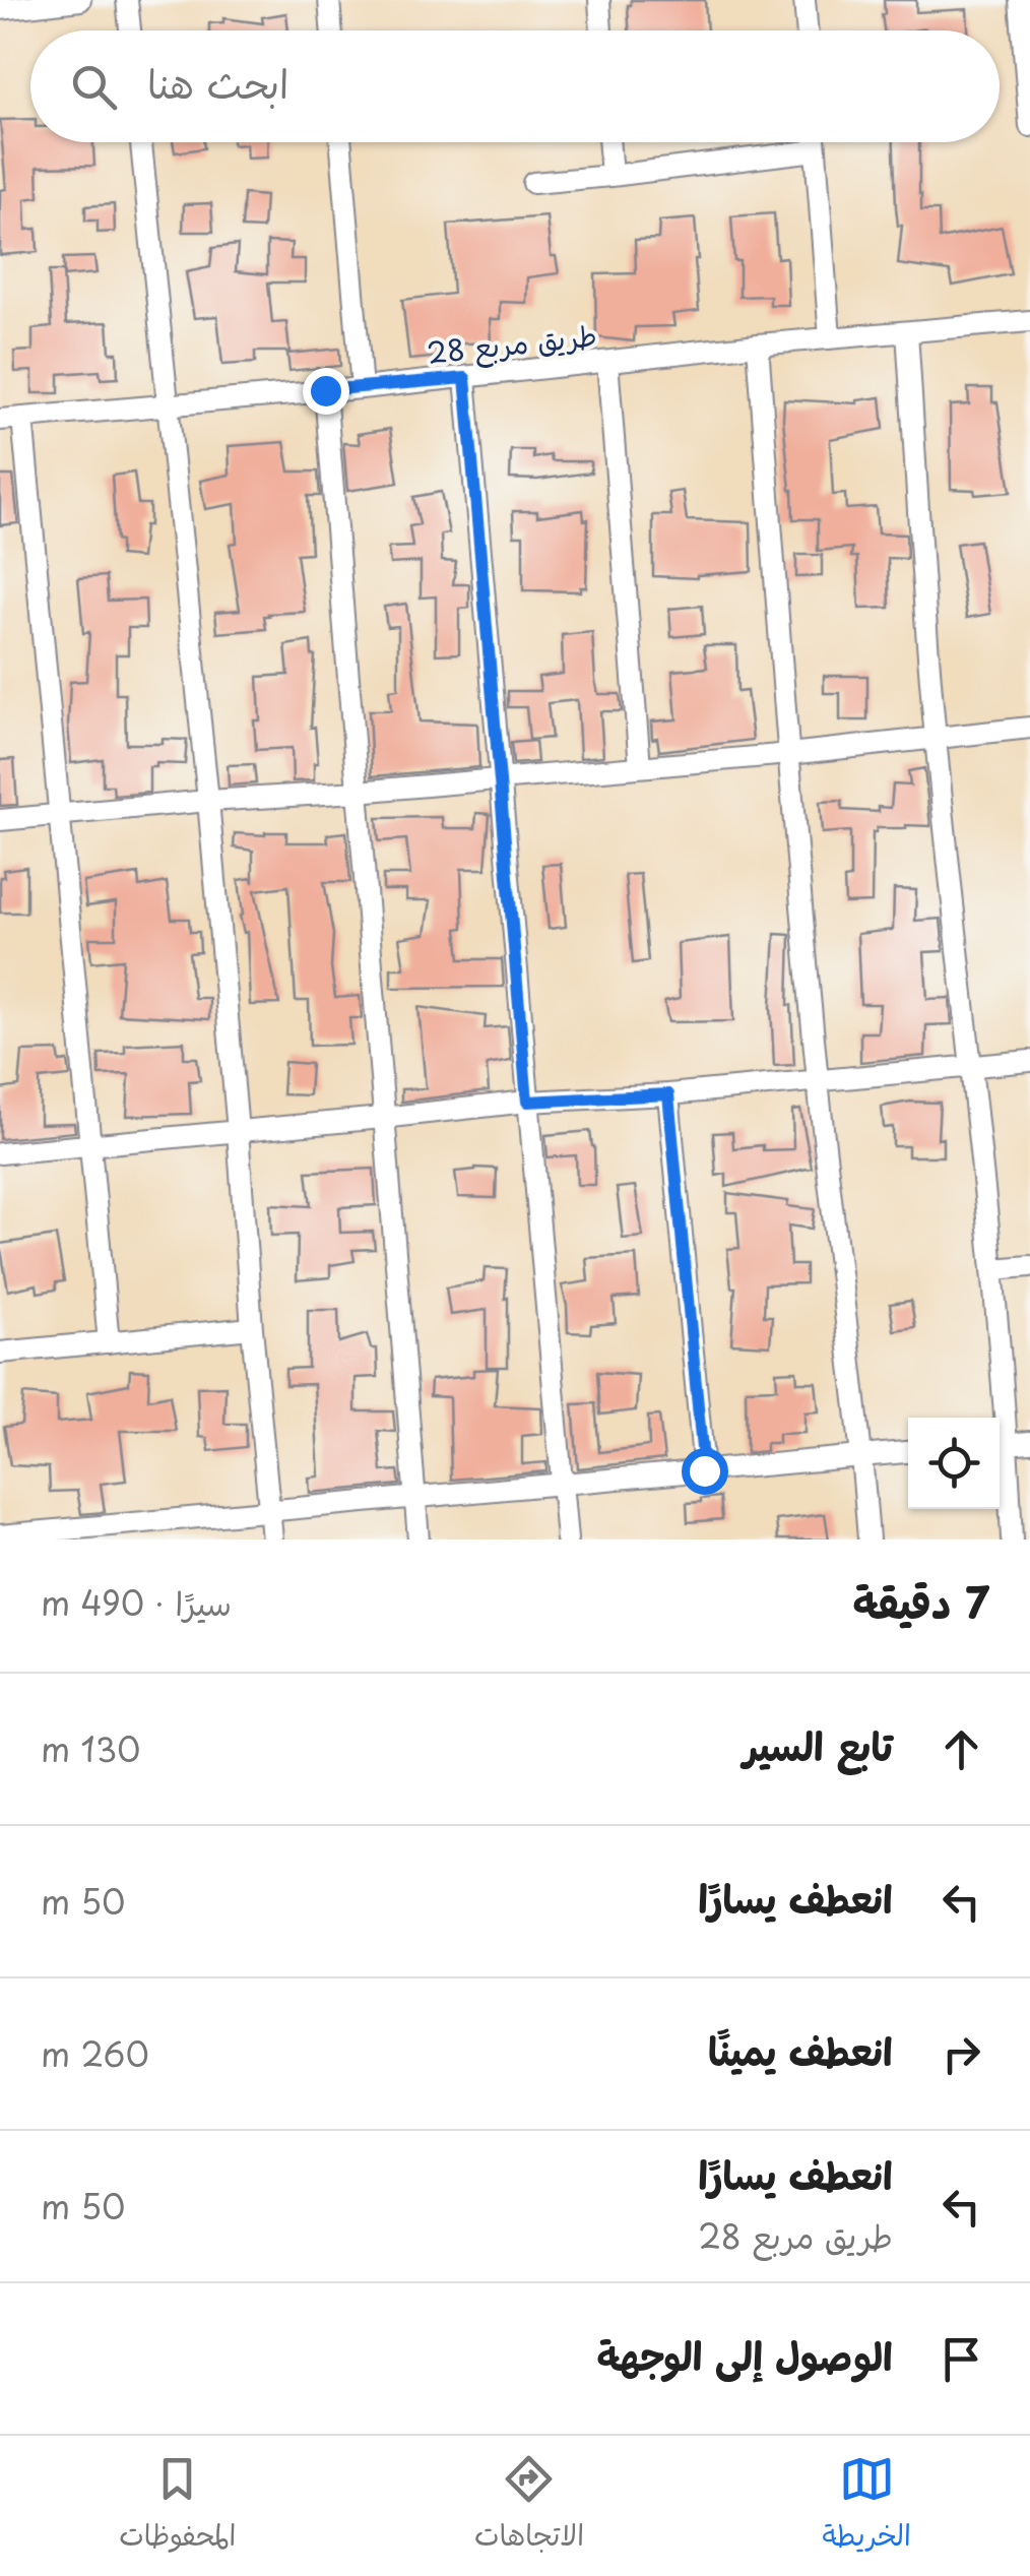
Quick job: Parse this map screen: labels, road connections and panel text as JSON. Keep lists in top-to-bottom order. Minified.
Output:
{"streets":{"street":["طريق مربع 28"]},"page":{"search":"ابحث هنا","heading":["7 دقيقة","سيرًا · 490 m"],"list":[["تابع السير","130 m"],["انعطف يسارًا","50 m"],["انعطف يمينًا","260 m"],["انعطف يسارًا","طريق مربع 28","50 m"],"الوصول إلى الوجهة"],"nav":["الخريطة","الاتجاهات","المحفوظات"]}}
